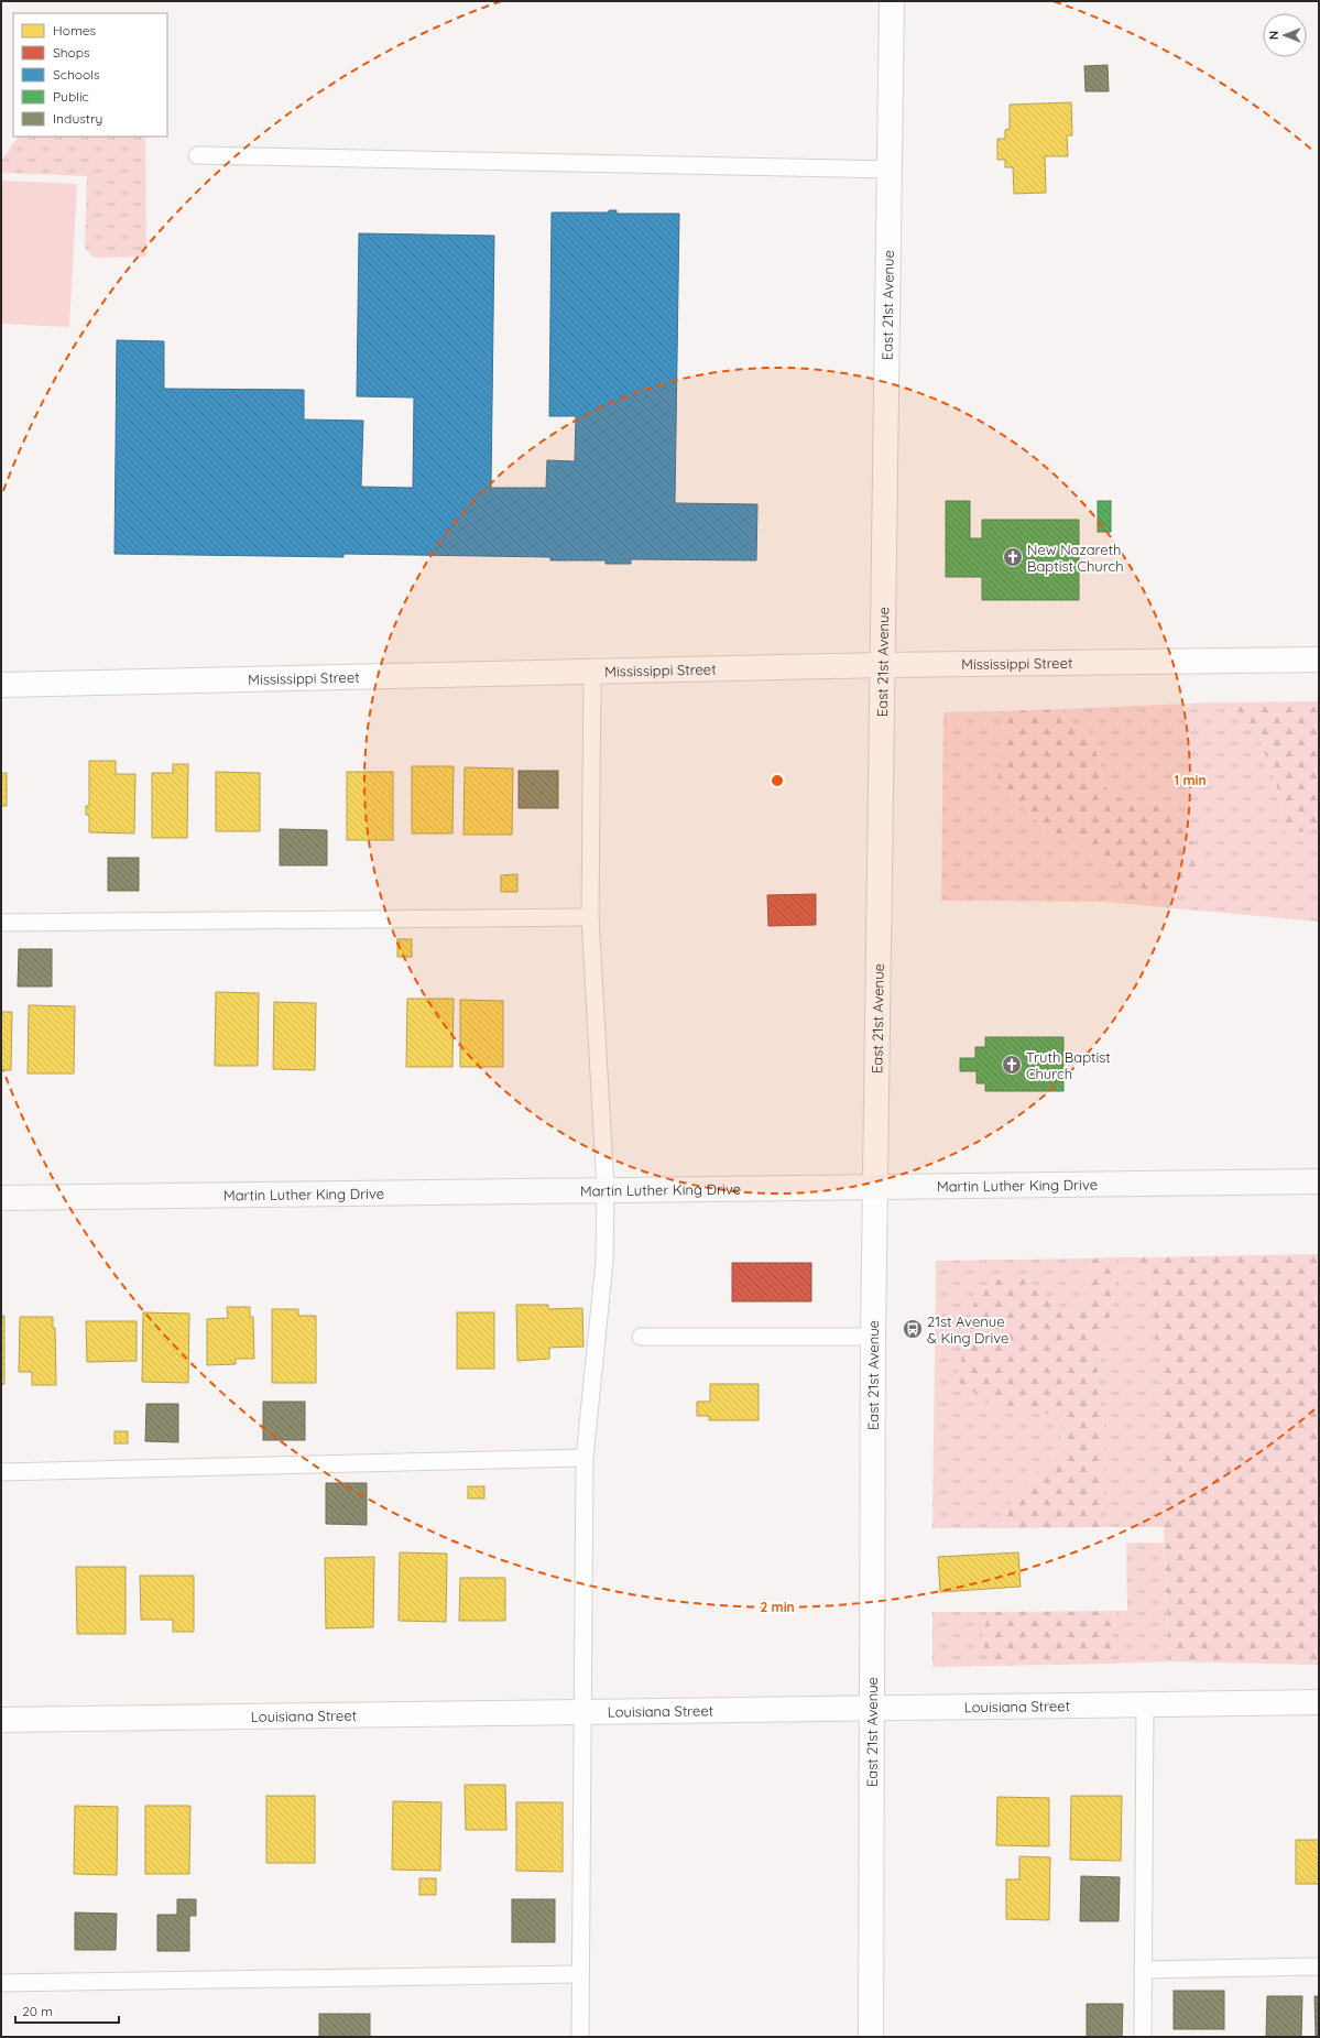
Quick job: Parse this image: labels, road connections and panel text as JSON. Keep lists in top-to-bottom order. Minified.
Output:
{"streets":{"main road":["Martin Luther King Drive"],"street":["East 21st Avenue","Mississippi Street","Louisiana Street"]},"crossings":[["East 21st Avenue","Mississippi Street"],["East 21st Avenue","Martin Luther King Drive"],["East 21st Avenue","Louisiana Street"]],"places":{"church":["New Nazareth Baptist Church","Truth Baptist Church"],"bus stop":["21st Avenue & King Drive"]},"legend":["Homes","Shops","Schools","Public","Industry"],"scale_bar":"20 m","north":"left","rings":["1 min","2 min"]}
